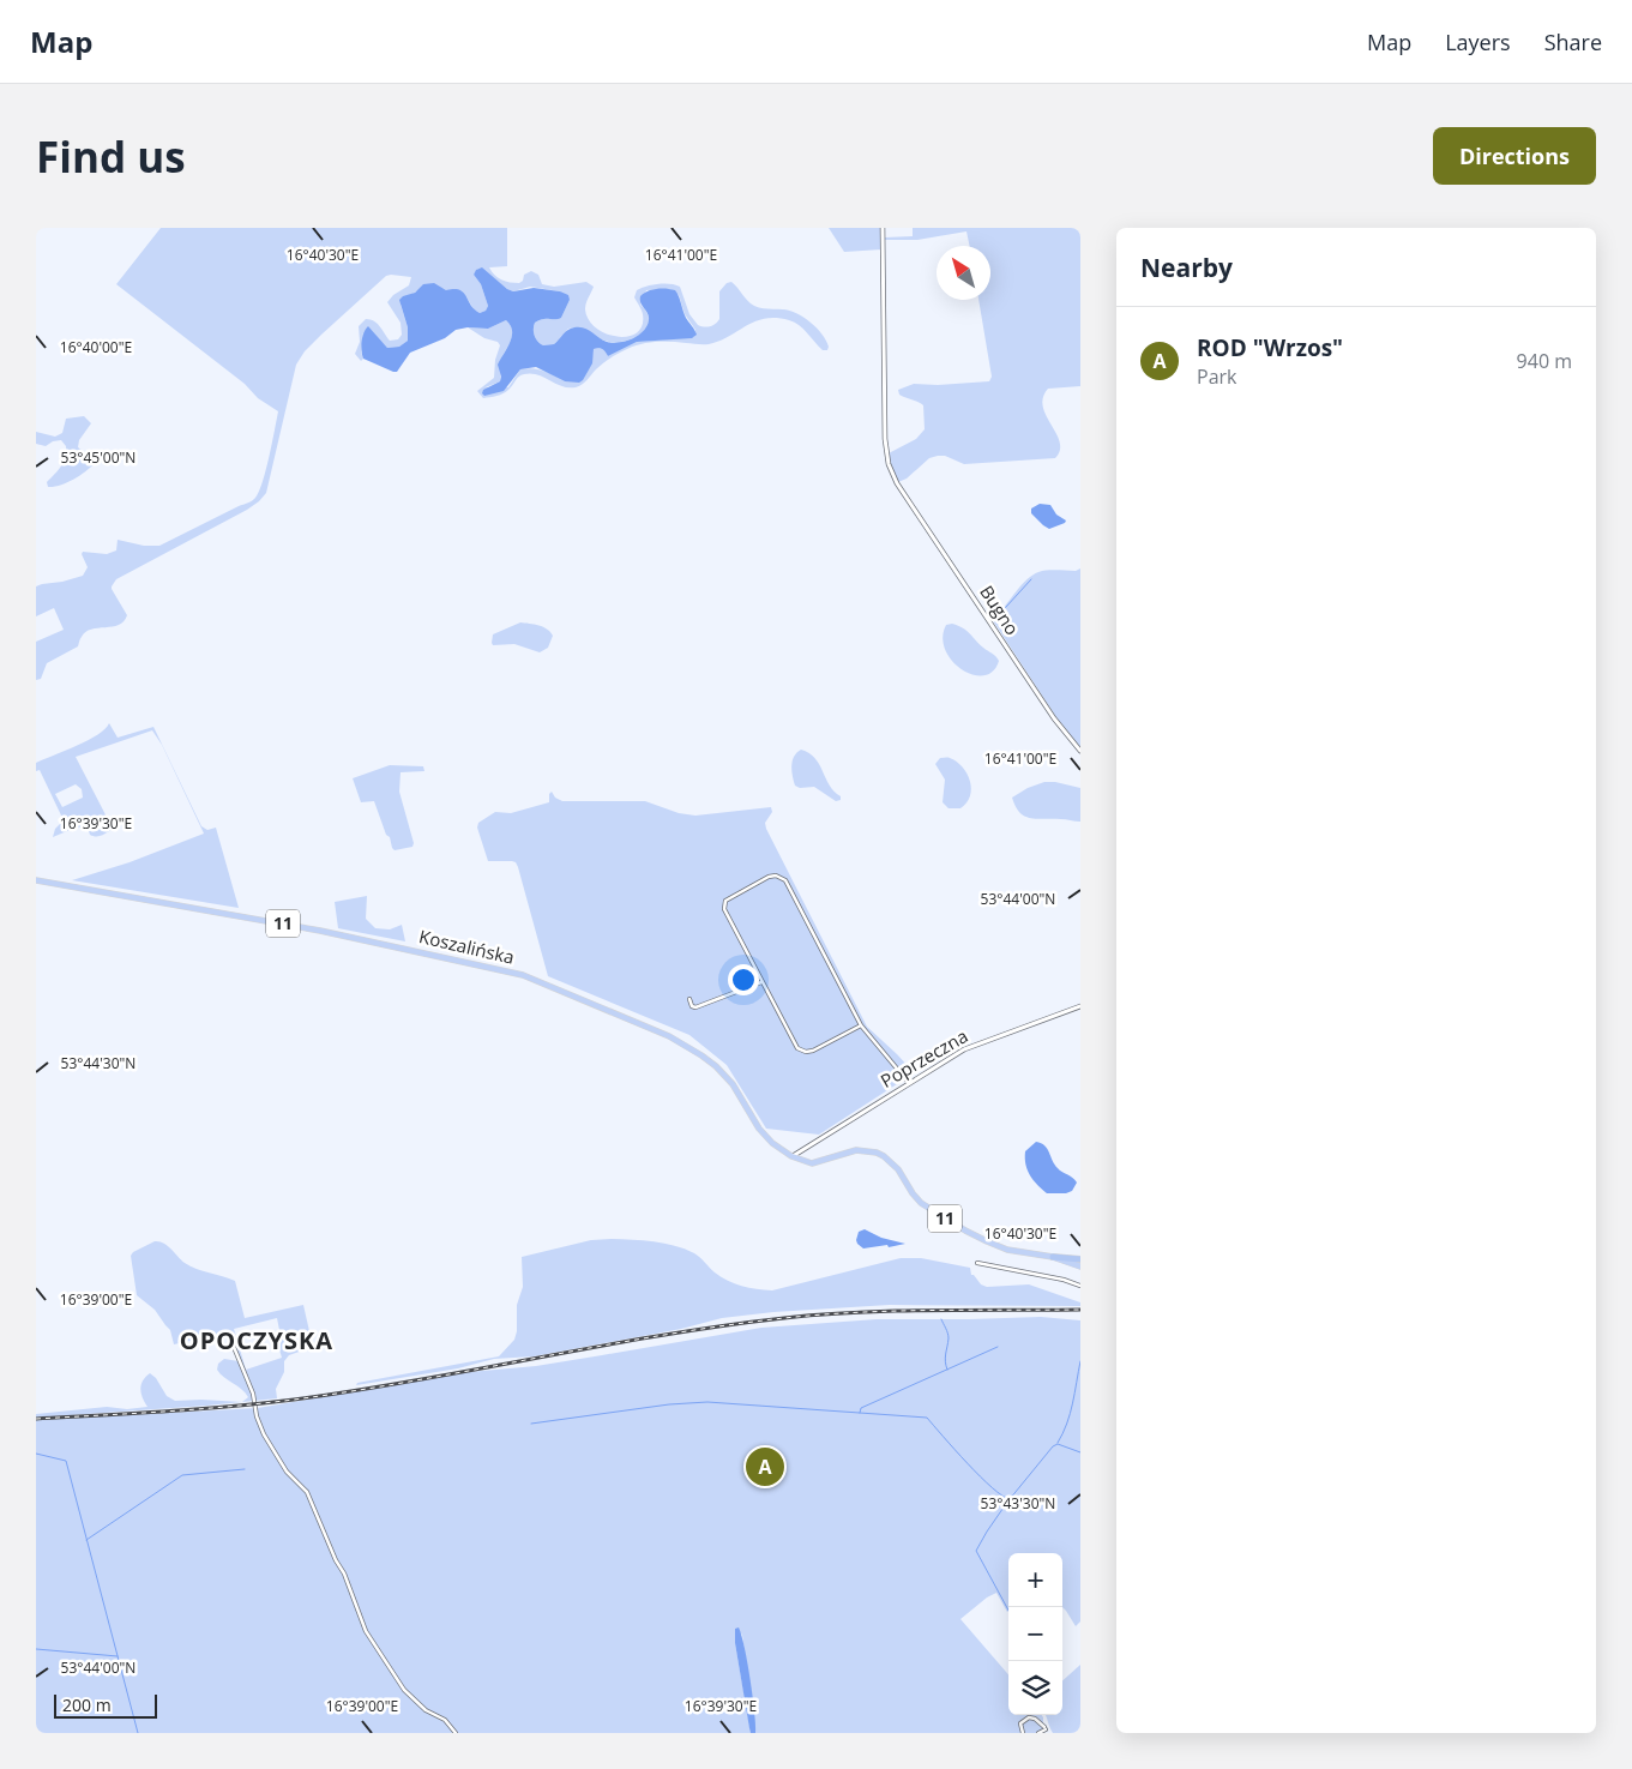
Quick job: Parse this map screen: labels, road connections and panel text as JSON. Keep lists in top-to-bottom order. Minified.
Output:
{"streets":{"highway":["11","Koszalińska"],"street":["Bugno","Poprzeczna"]},"crossings":[["11","Koszalińska"],["11","Poprzeczna"],["Koszalińska","Poprzeczna"]],"districts":["OPOCZYSKA"],"scale_bar":"200 m","north":"top left","page":{"header":"Map","nav":["Map","Layers","Share"],"buttons":"Directions","title":"Find us","heading":"Nearby","list":[{"mark":"A","name":"ROD \"Wrzos\"","note":"Park","value":"940 m"}],"pins":"A","map_buttons":["+","−"],"scale":"200 m"},"coordinates":["16°40'30\"E","16°41'00\"E","16°40'00\"E","53°45'00\"N","16°39'30\"E","53°44'00\"N","53°44'30\"N","16°39'00\"E","53°43'30\"N"]}
